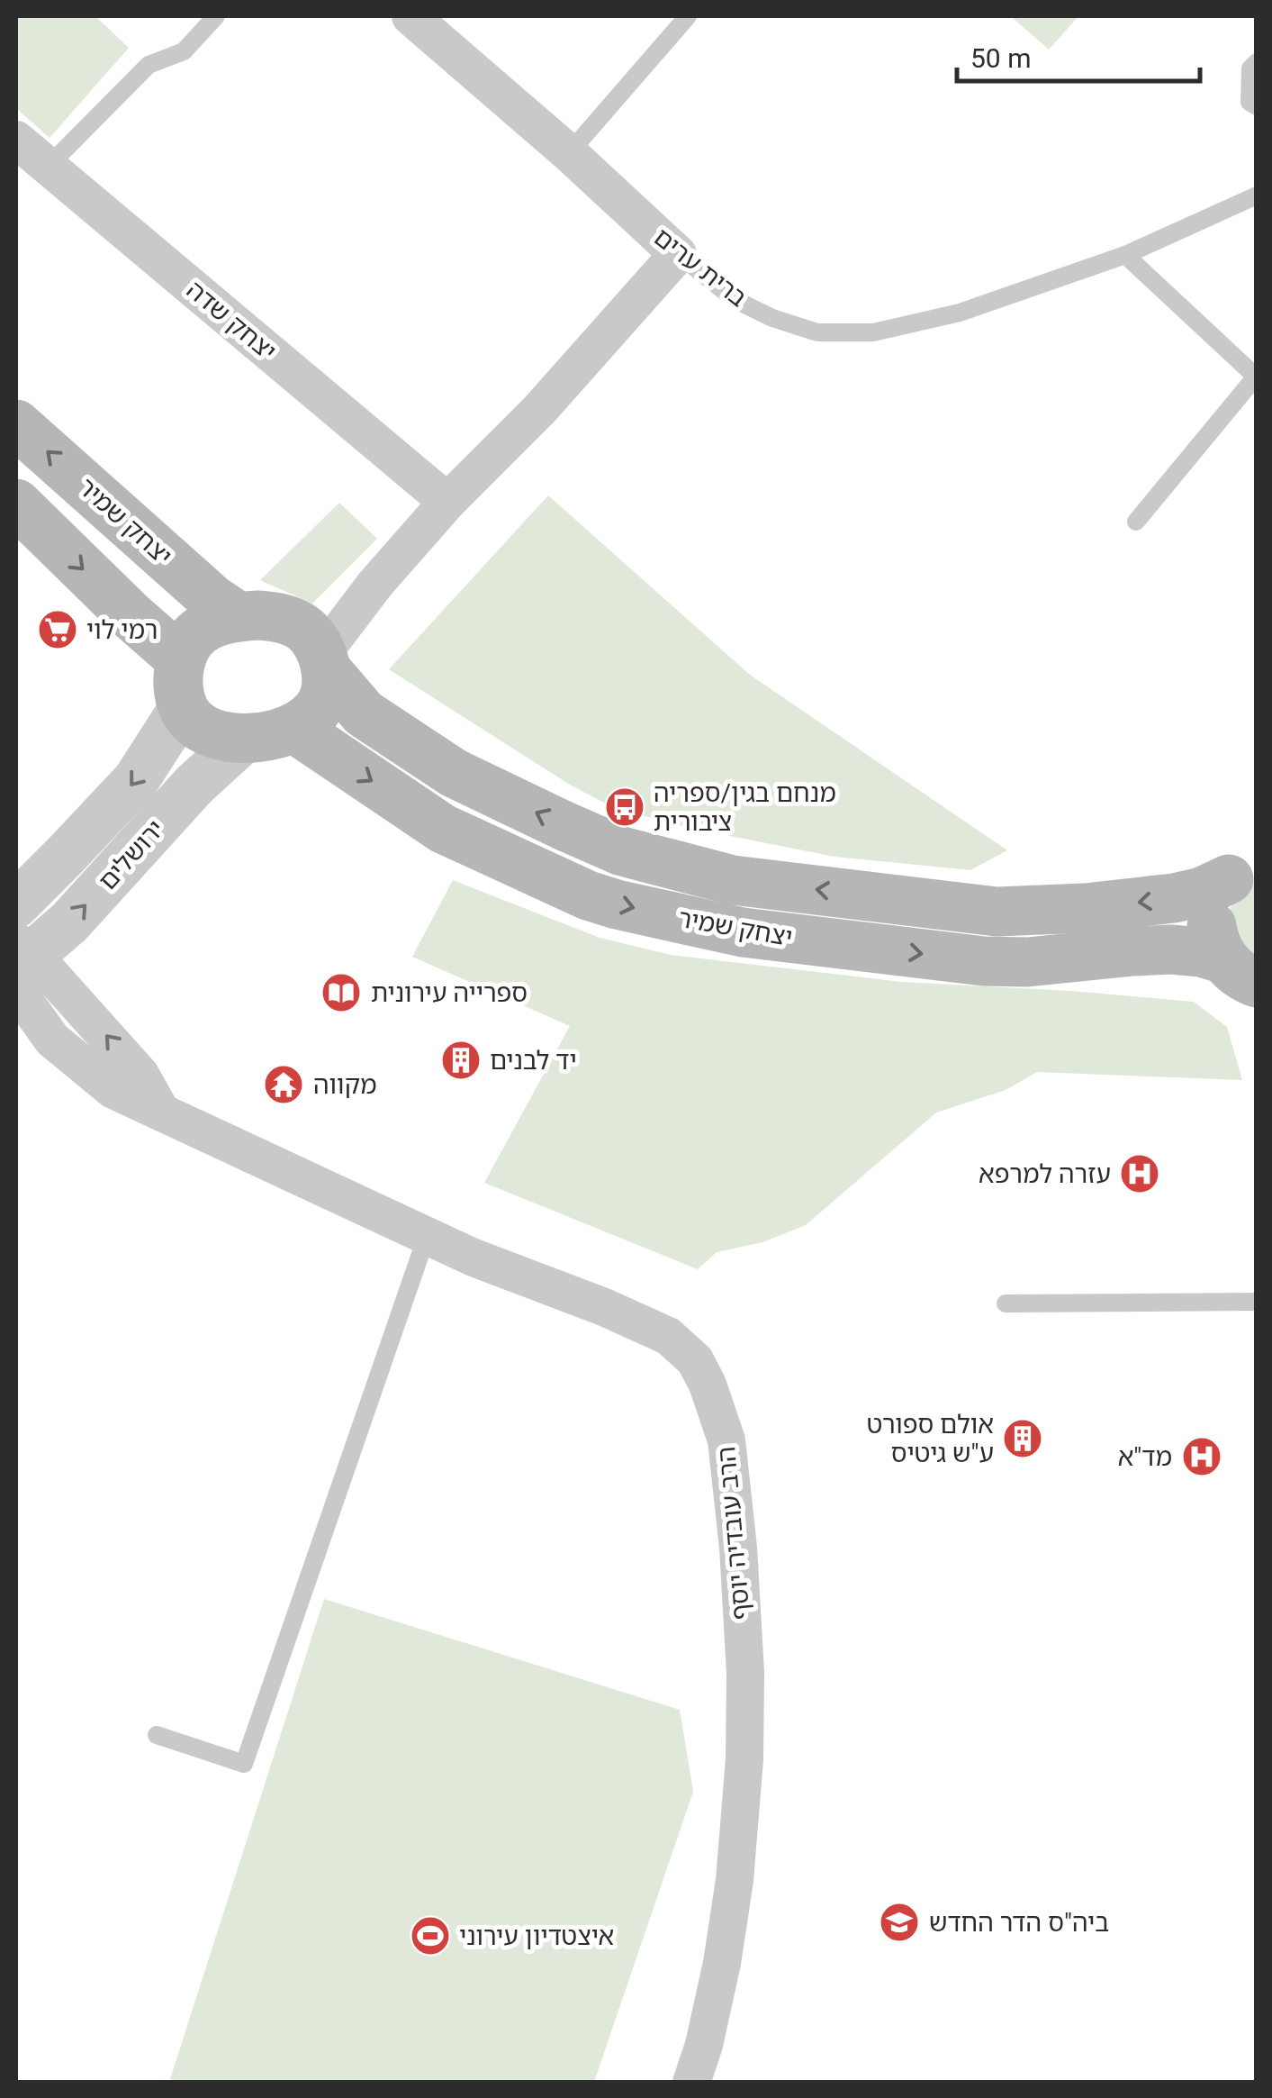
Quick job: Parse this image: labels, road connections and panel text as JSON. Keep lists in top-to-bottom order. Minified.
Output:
{"streets":{"main road":["יצחק שמיר"],"street":["ברית ערים","יצחק שדה","ירושלים","הרב עובדיה יוסף"]},"crossings":[["יצחק שמיר","ירושלים"],["ירושלים","הרב עובדיה יוסף"]],"places":{"supermarket":["רמי לוי"],"bus stop":["מנחם בגין/ספריה ציבורית"],"library":["ספרייה עירונית"],"building":["יד לבנים","אולם ספורט ע\"ש גיטיס"],"temple":["מקווה"],"hospital":["עזרה למרפא","מד\"א"],"school or university":["ביה\"ס הדר החדש"],"sports":["איצטדיון עירוני"]},"scale_bar":"50 m"}
